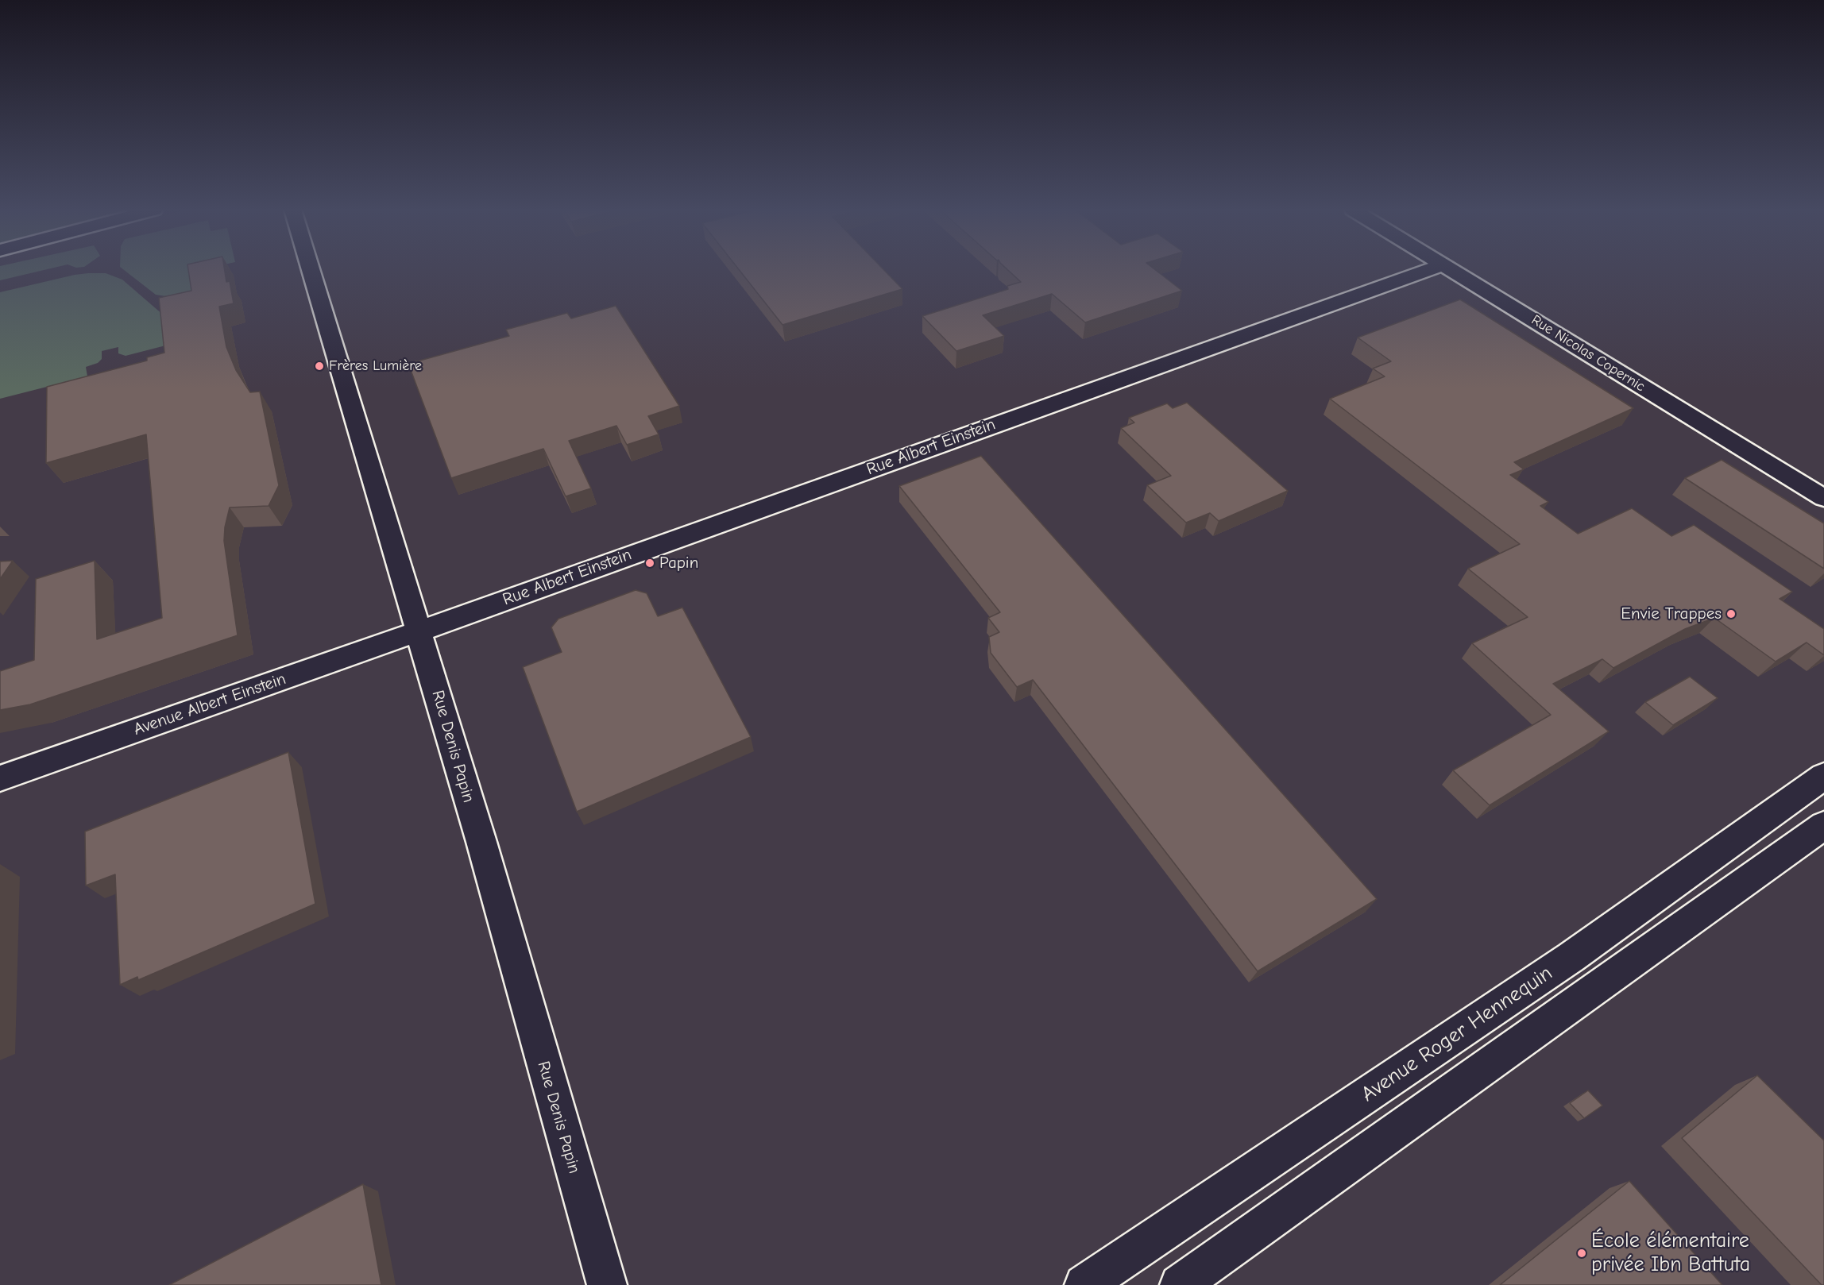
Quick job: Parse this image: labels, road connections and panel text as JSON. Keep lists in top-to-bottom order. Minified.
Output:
{"streets":{"street":["Rue Nicolas Copernic","Rue Albert Einstein","Avenue Albert Einstein","Rue Denis Papin","Avenue Roger Hennequin"]},"crossings":[["Rue Albert Einstein","Avenue Albert Einstein"],["Rue Albert Einstein","Rue Denis Papin"],["Avenue Albert Einstein","Rue Denis Papin"]],"places":["Frères Lumière","Papin","Envie Trappes","École élémentaire privée Ibn Battuta"]}
